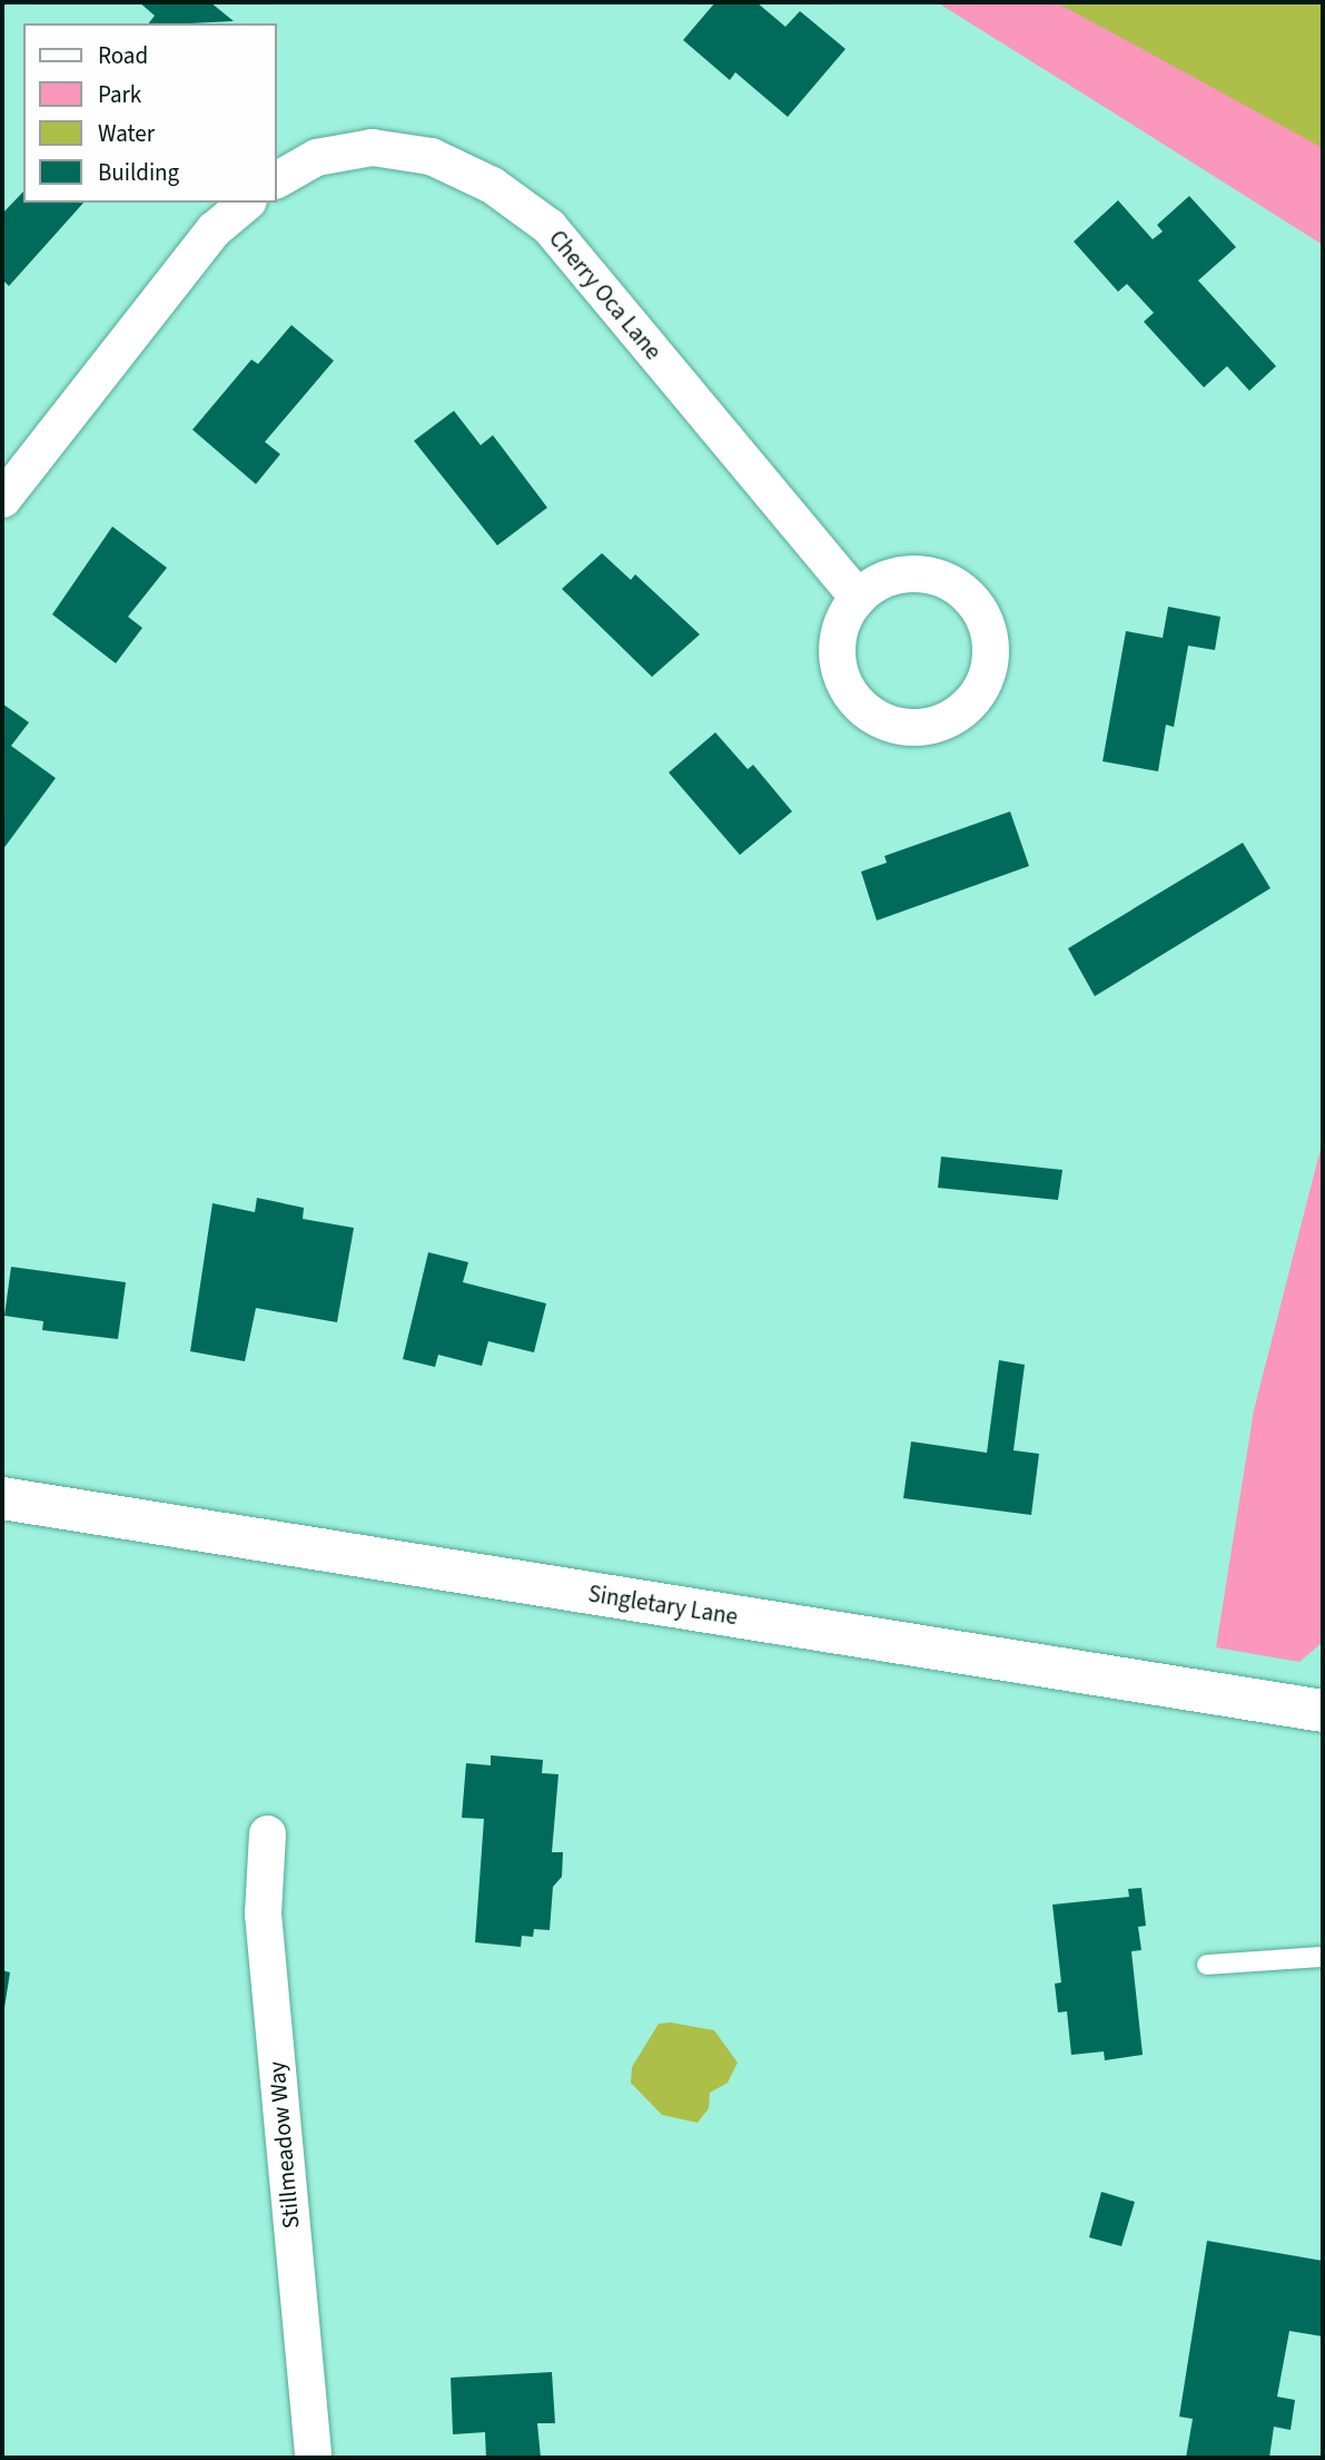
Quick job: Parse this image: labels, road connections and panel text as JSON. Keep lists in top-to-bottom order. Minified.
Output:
{"streets":{"street":["Cherry Oca Lane","Singletary Lane","Stillmeadow Way"]},"legend":["Road","Park","Water","Building"]}
